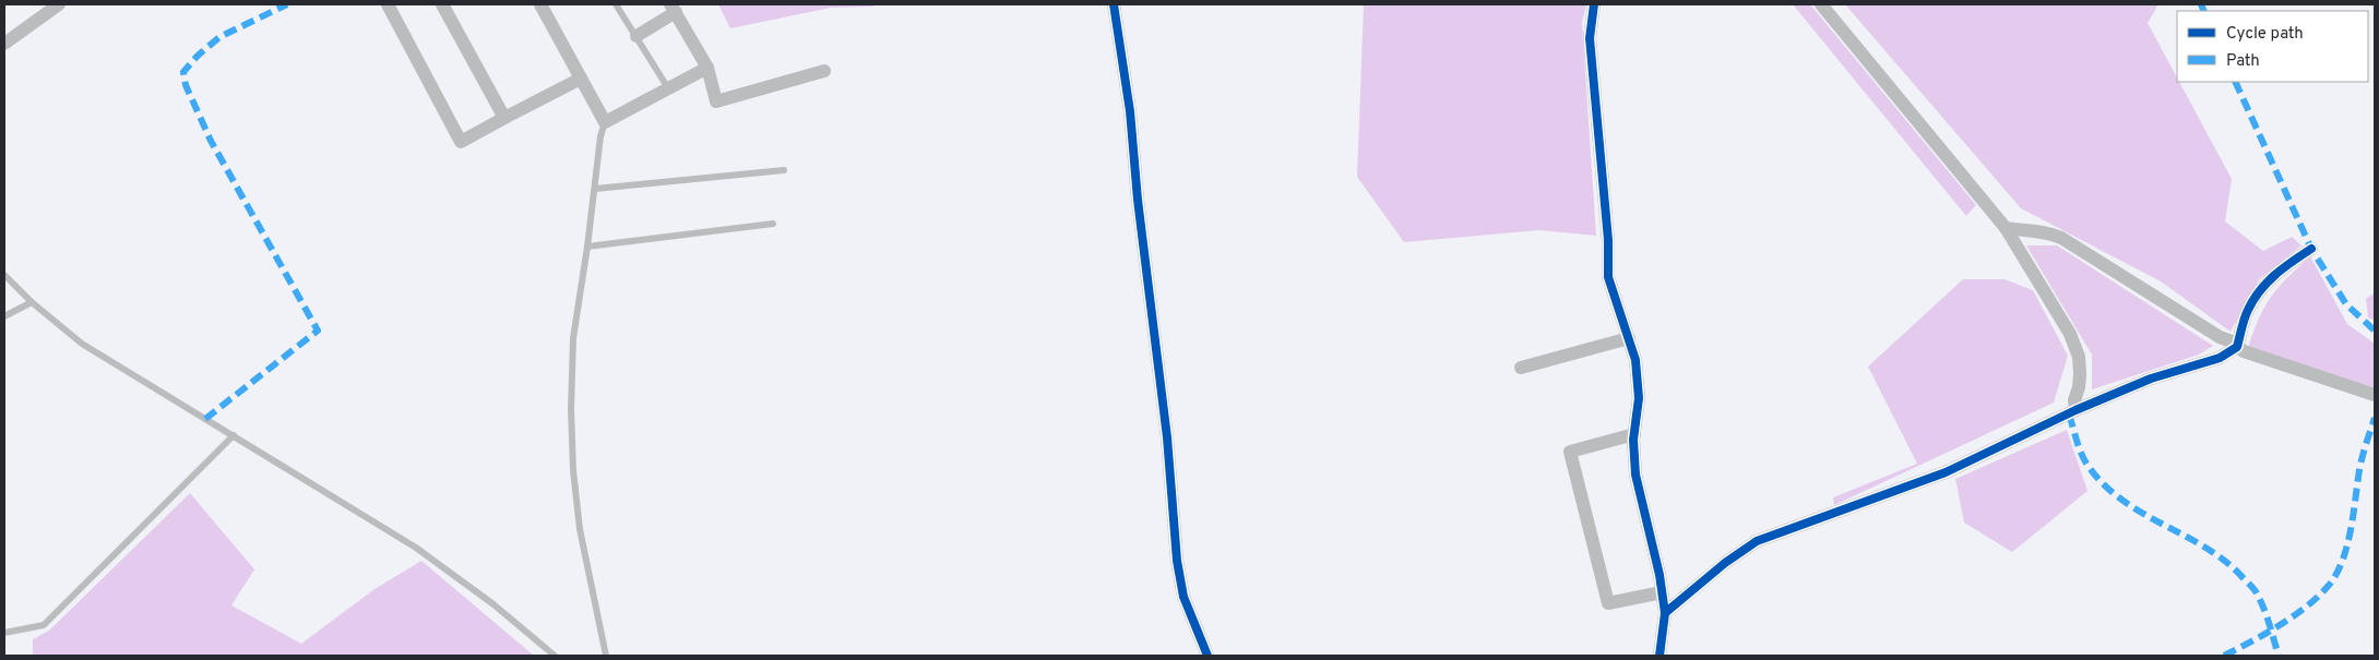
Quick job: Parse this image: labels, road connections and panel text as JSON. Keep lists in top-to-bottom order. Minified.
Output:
{"legend":["Cycle path","Path"]}
